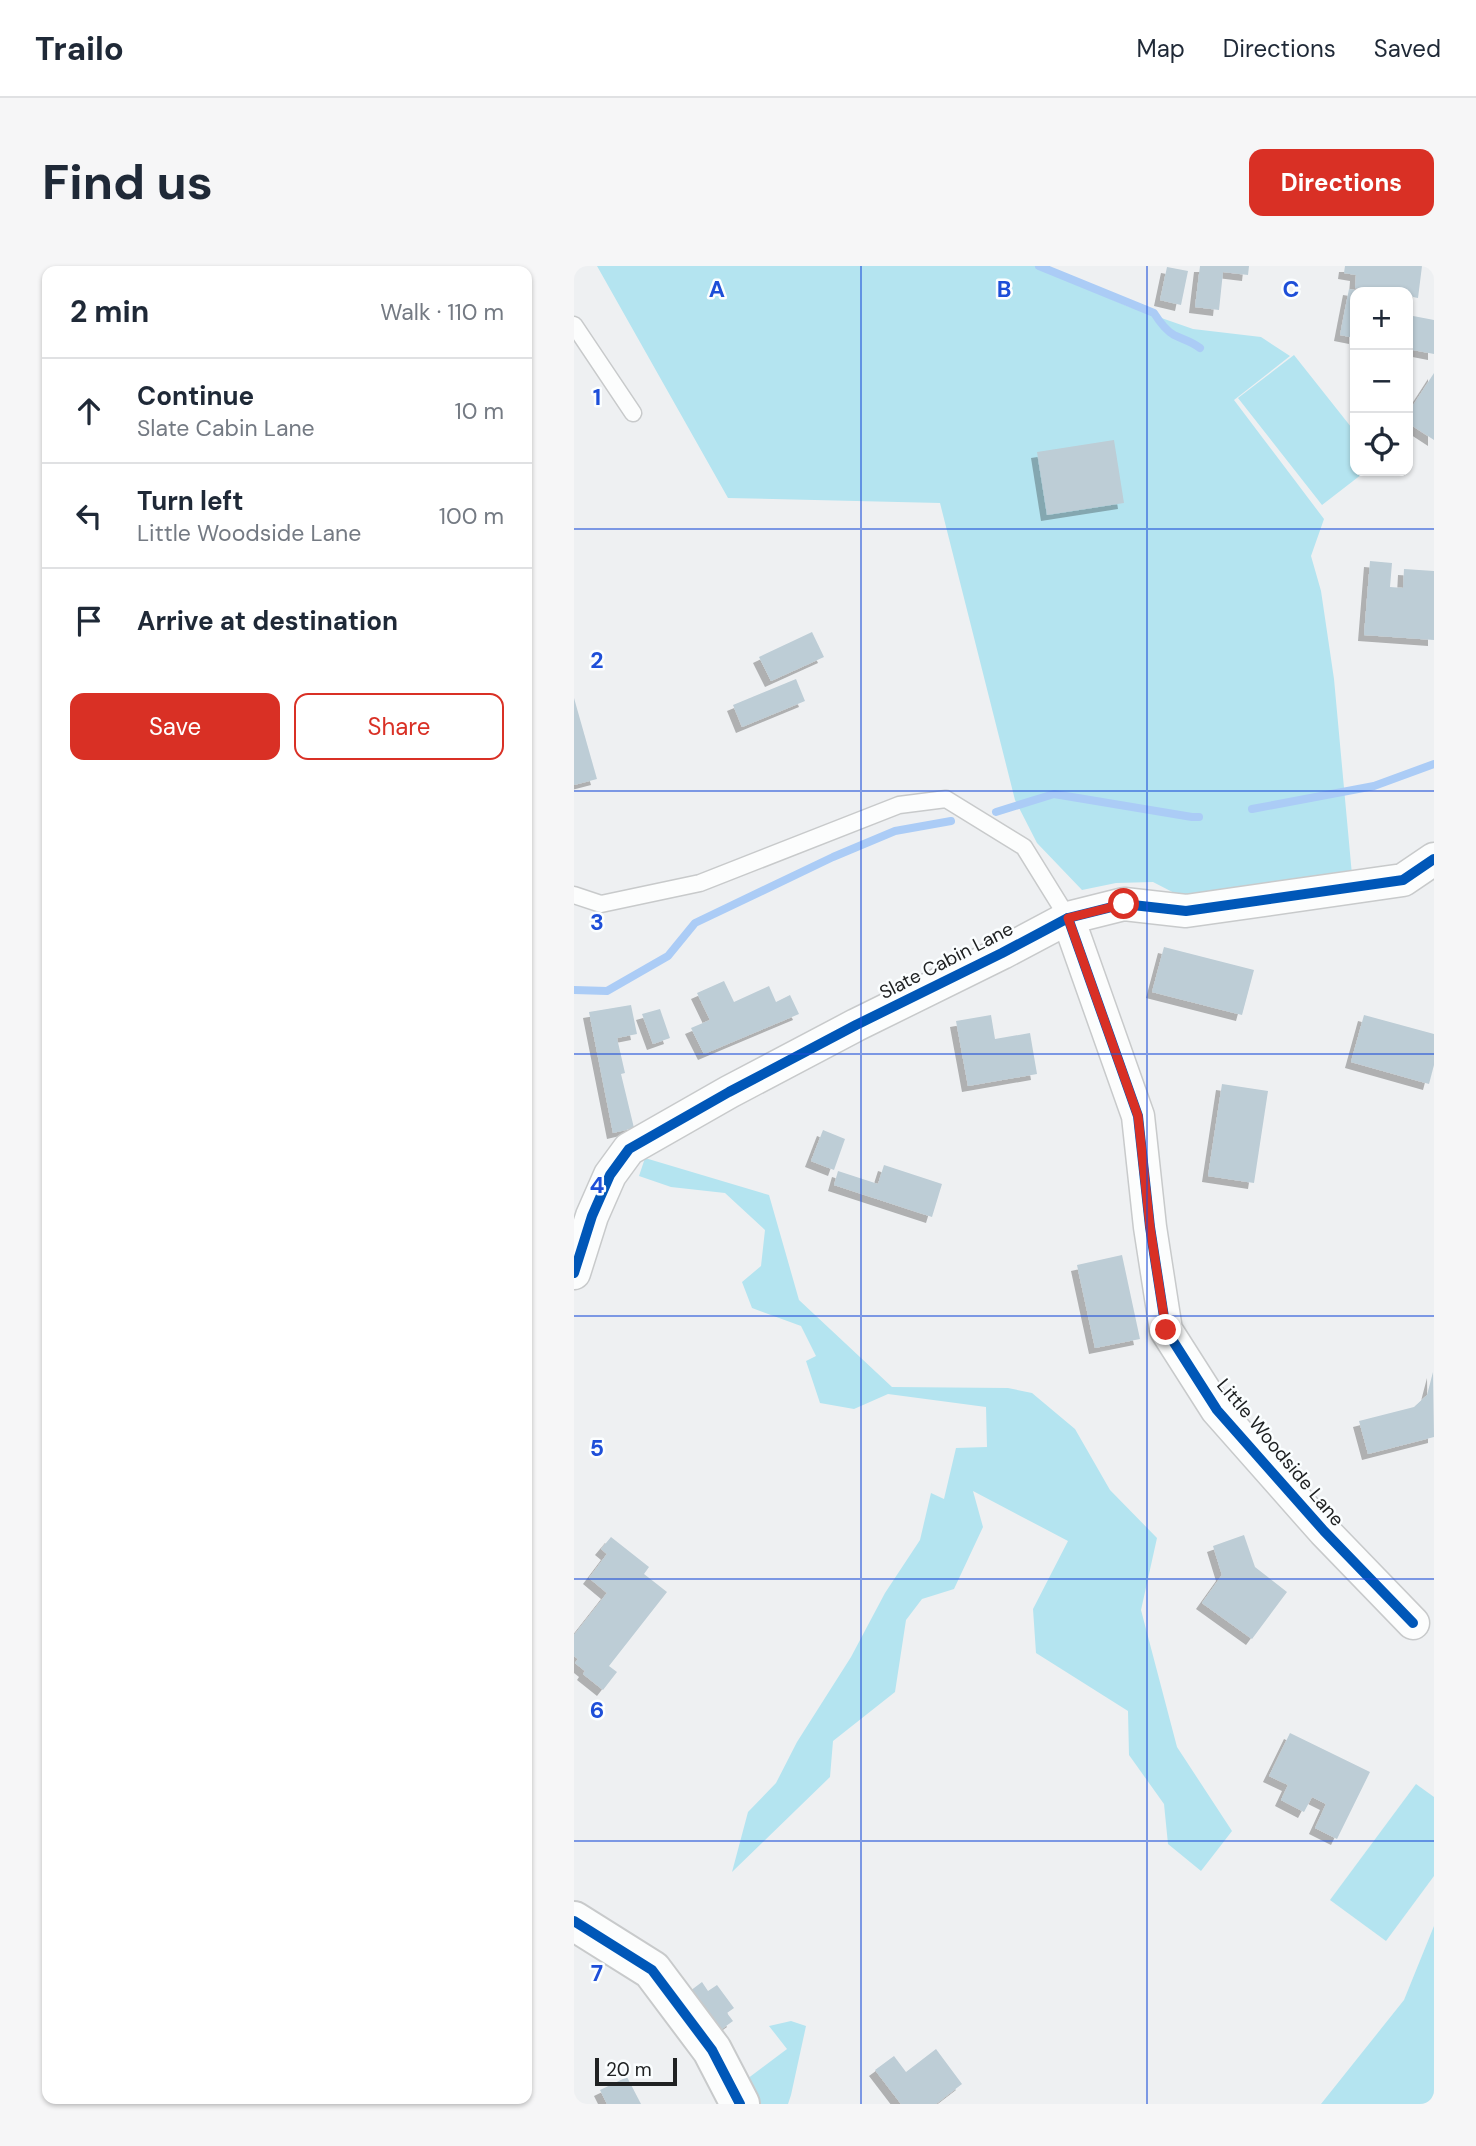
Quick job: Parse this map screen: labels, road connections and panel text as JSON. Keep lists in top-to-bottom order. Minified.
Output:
{"streets":{"street":["Slate Cabin Lane","Little Woodside Lane"]},"crossings":[["Slate Cabin Lane","Little Woodside Lane"]],"scale_bar":"20 m","page":{"header":"Trailo","nav":["Map","Directions","Saved"],"buttons":["Directions",["Save","Share"]],"title":"Find us","heading":["2 min","Walk · 110 m"],"map_buttons":["+","−"],"list":[["Continue","Slate Cabin Lane","10 m"],["Turn left","Little Woodside Lane","100 m"],"Arrive at destination"],"scale":"20 m"},"grid":{"columns":["A","B","C"],"rows":["1","2","3","4","5","6","7"]}}
